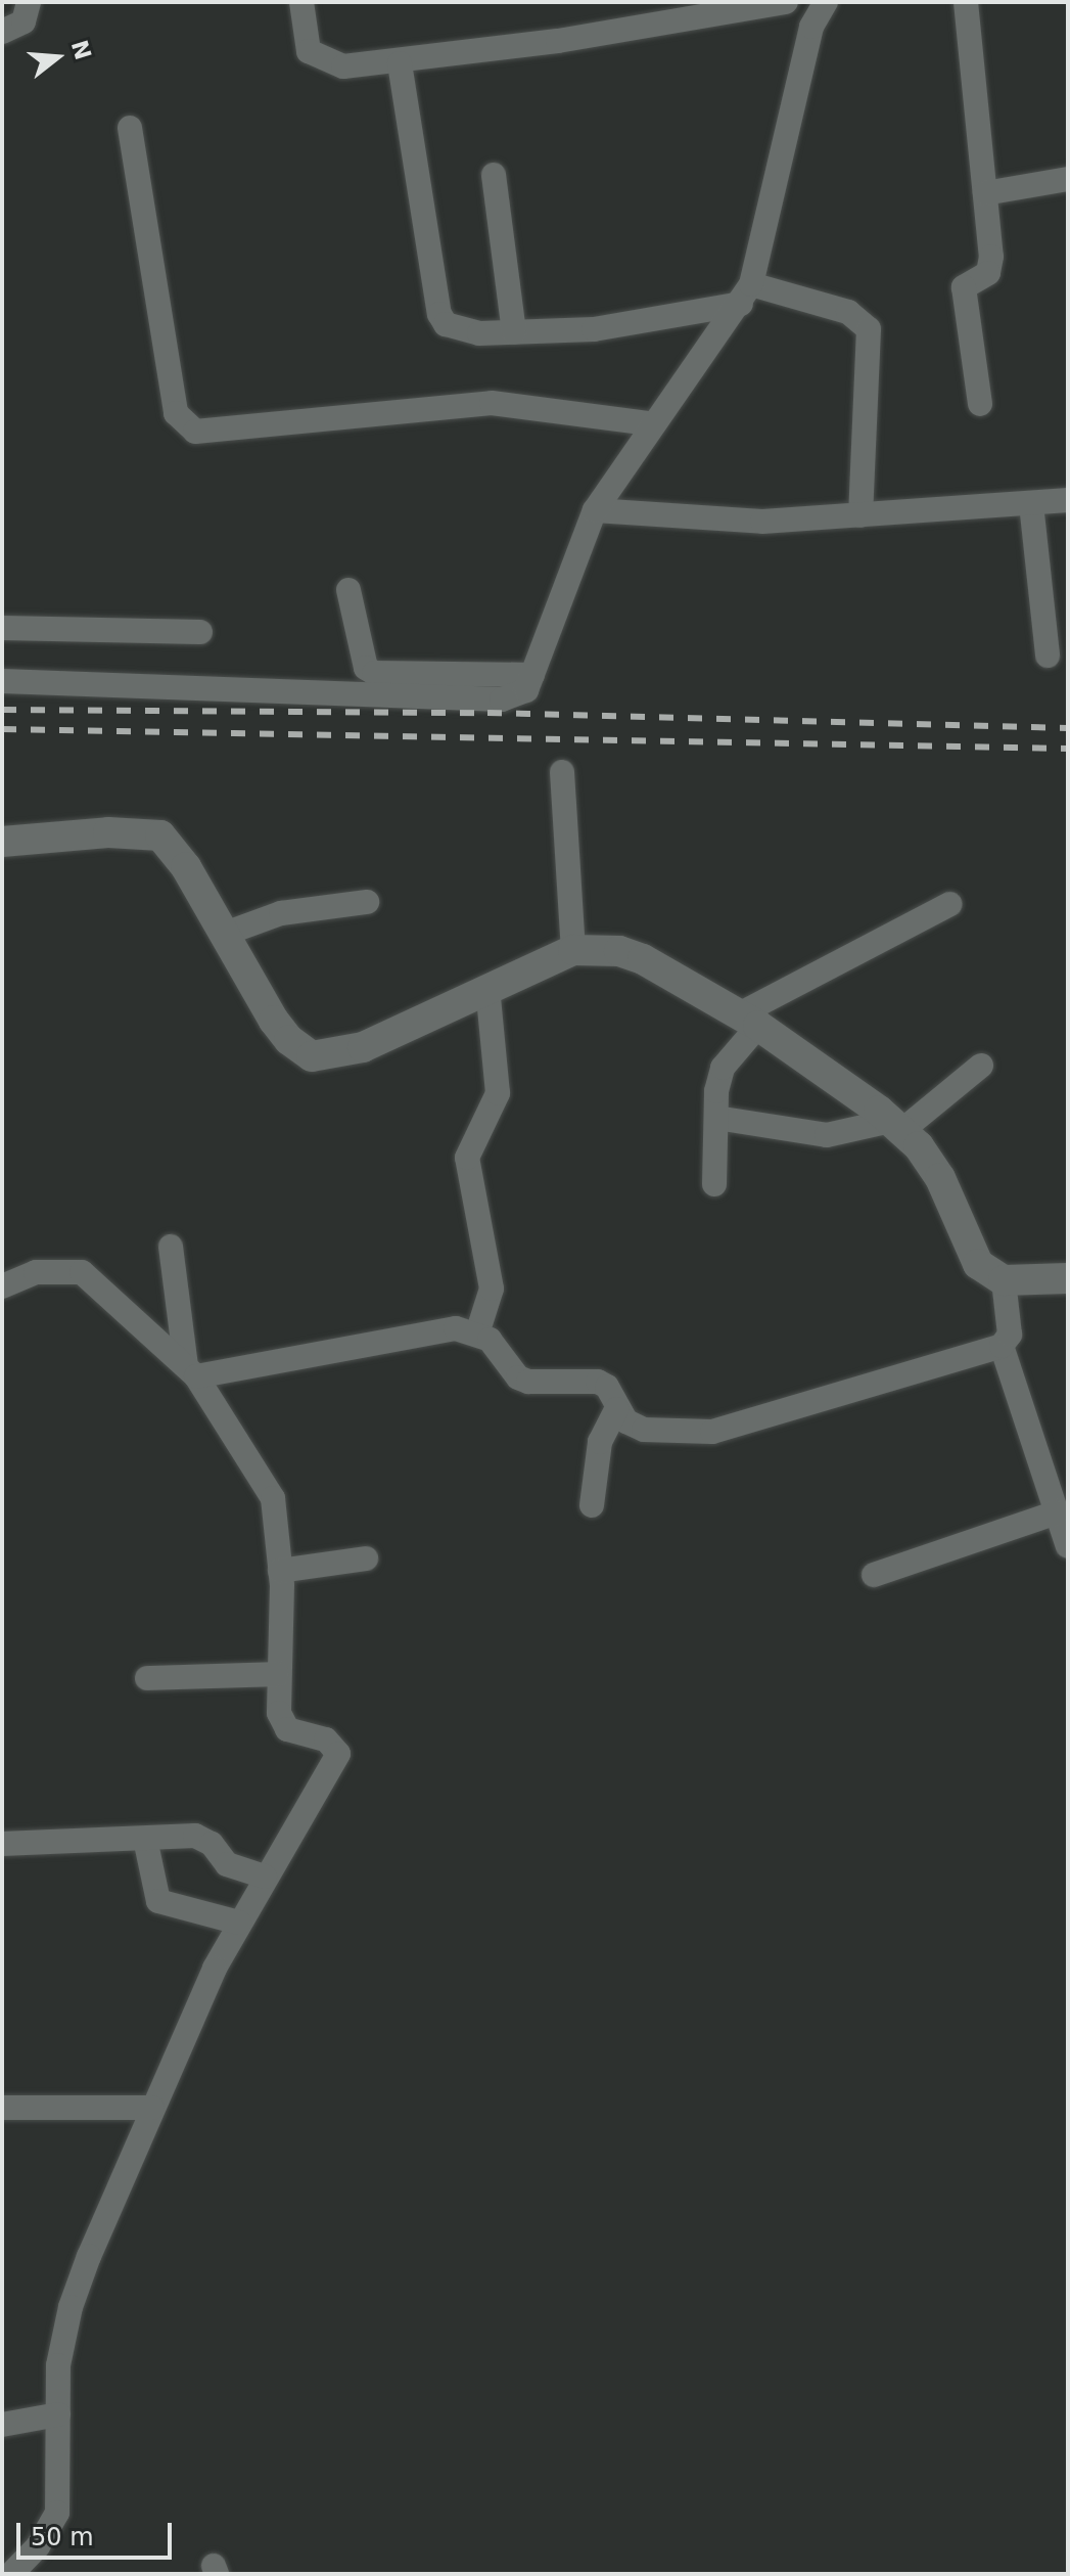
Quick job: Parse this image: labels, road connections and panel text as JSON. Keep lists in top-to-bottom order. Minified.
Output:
{"scale_bar":"50 m","north":"right"}
